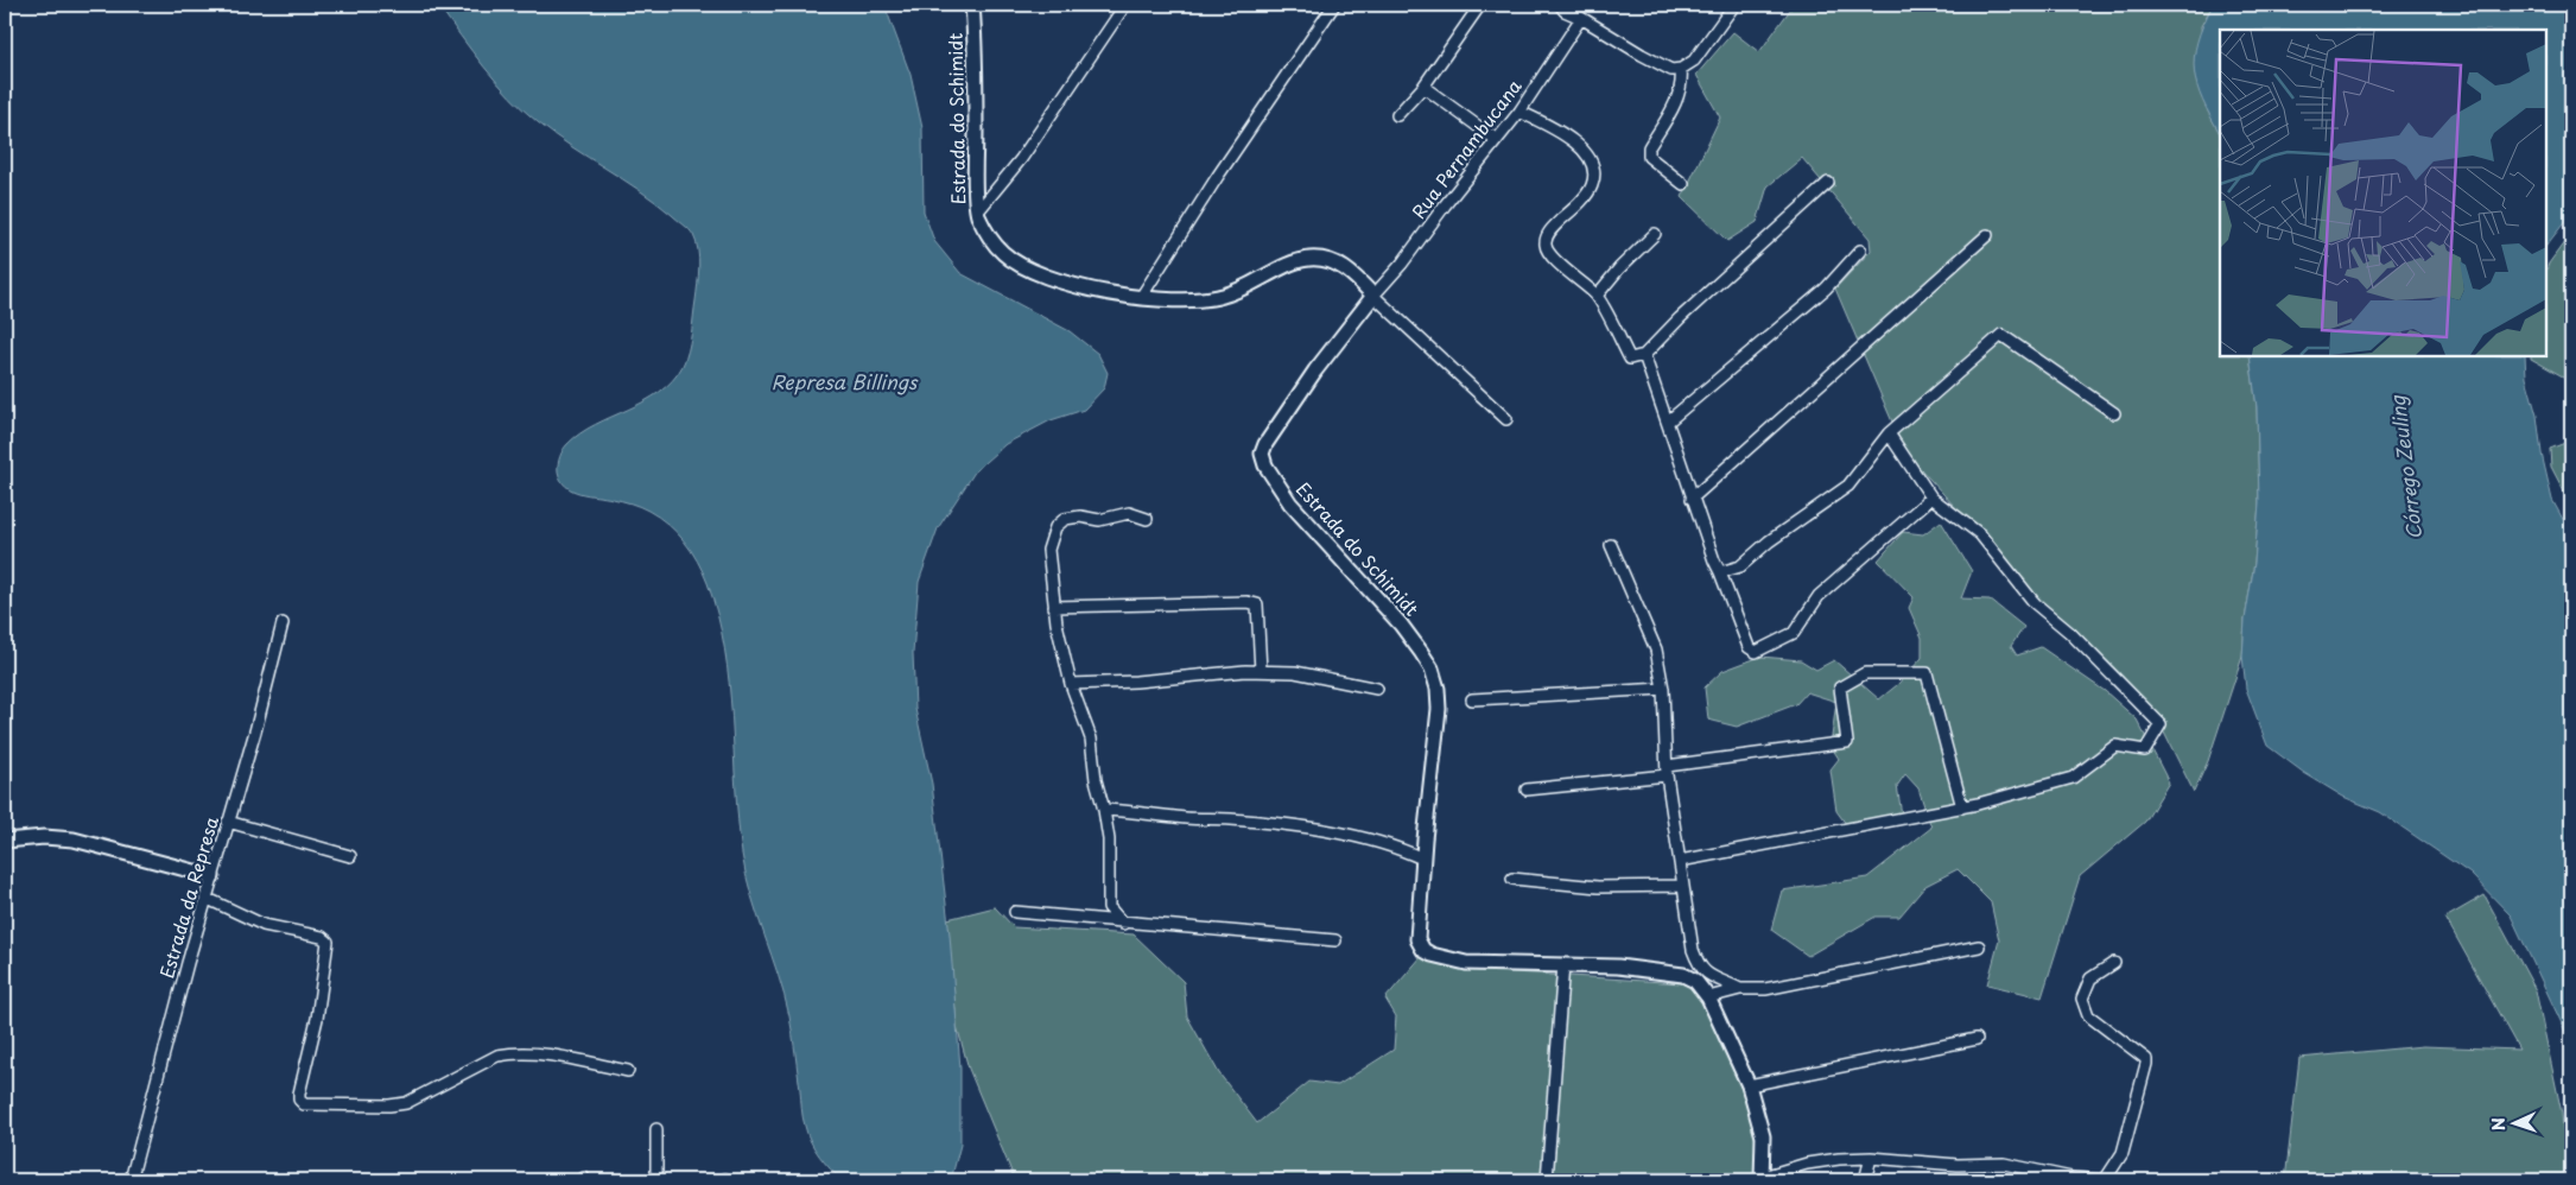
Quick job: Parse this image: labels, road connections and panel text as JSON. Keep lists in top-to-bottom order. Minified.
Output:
{"streets":{"street":["Estrada do Schimidt","Rua Pernambucana","Estrada da Represa"]},"crossings":[["Estrada do Schimidt","Rua Pernambucana"]],"water":["Represa Billings","Córrego Zeuling"],"north":"left"}
